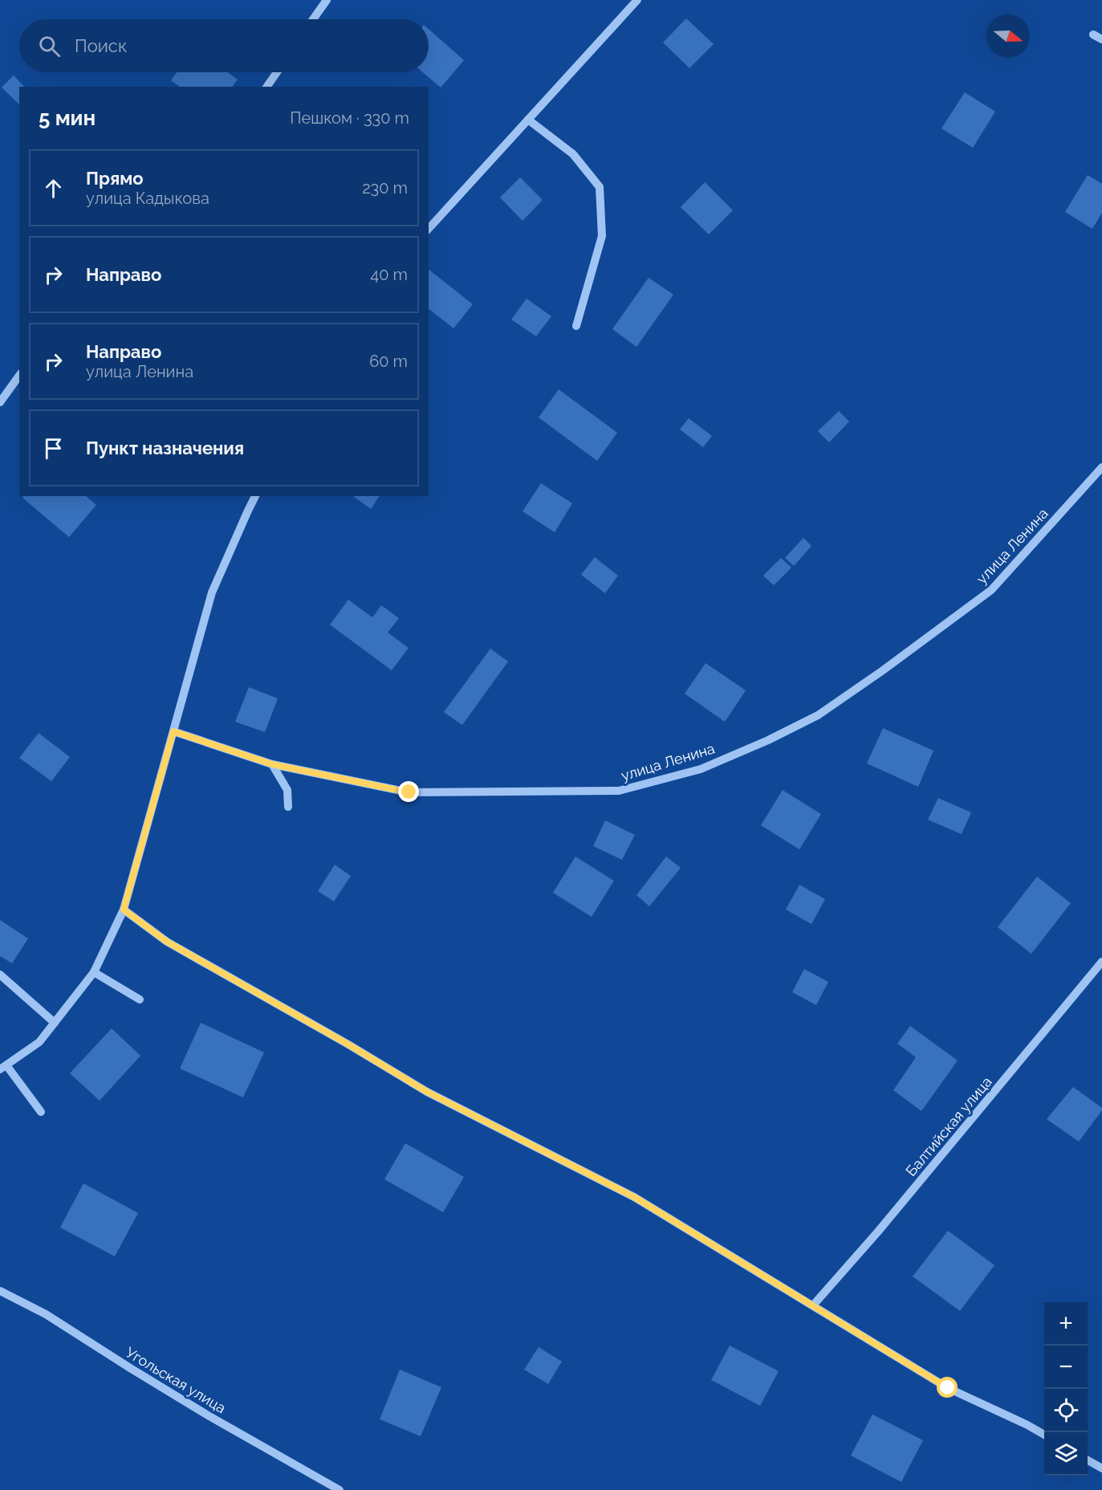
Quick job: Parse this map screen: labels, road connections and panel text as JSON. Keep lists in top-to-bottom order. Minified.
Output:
{"streets":{"street":["улица Ленина","Балтийская улица","Угольская улица"]},"north":"right","page":{"search":"Поиск","heading":["5 мин","Пешком · 330 m"],"list":[["Прямо","улица Кадыкова","230 m"],["Направо","40 m"],["Направо","улица Ленина","60 m"],"Пункт назначения"],"map_buttons":["+","−"]}}
